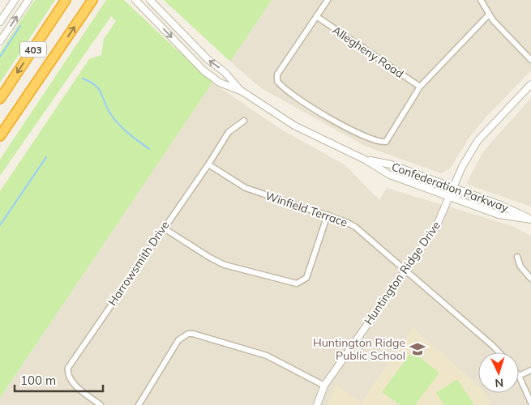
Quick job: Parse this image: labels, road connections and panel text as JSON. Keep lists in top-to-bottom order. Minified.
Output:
{"streets":{"highway":["403"],"street":["Allegheny Road","Confederation Parkway","Winfield Terrace","Harrowsmith Drive","Huntington Ridge Drive"]},"crossings":[["Confederation Parkway","Huntington Ridge Drive"],["Winfield Terrace","Harrowsmith Drive"],["Winfield Terrace","Huntington Ridge Drive"]],"places":{"school or university":["Huntington Ridge Public School"]},"scale_bar":"100 m","north":"bottom"}
